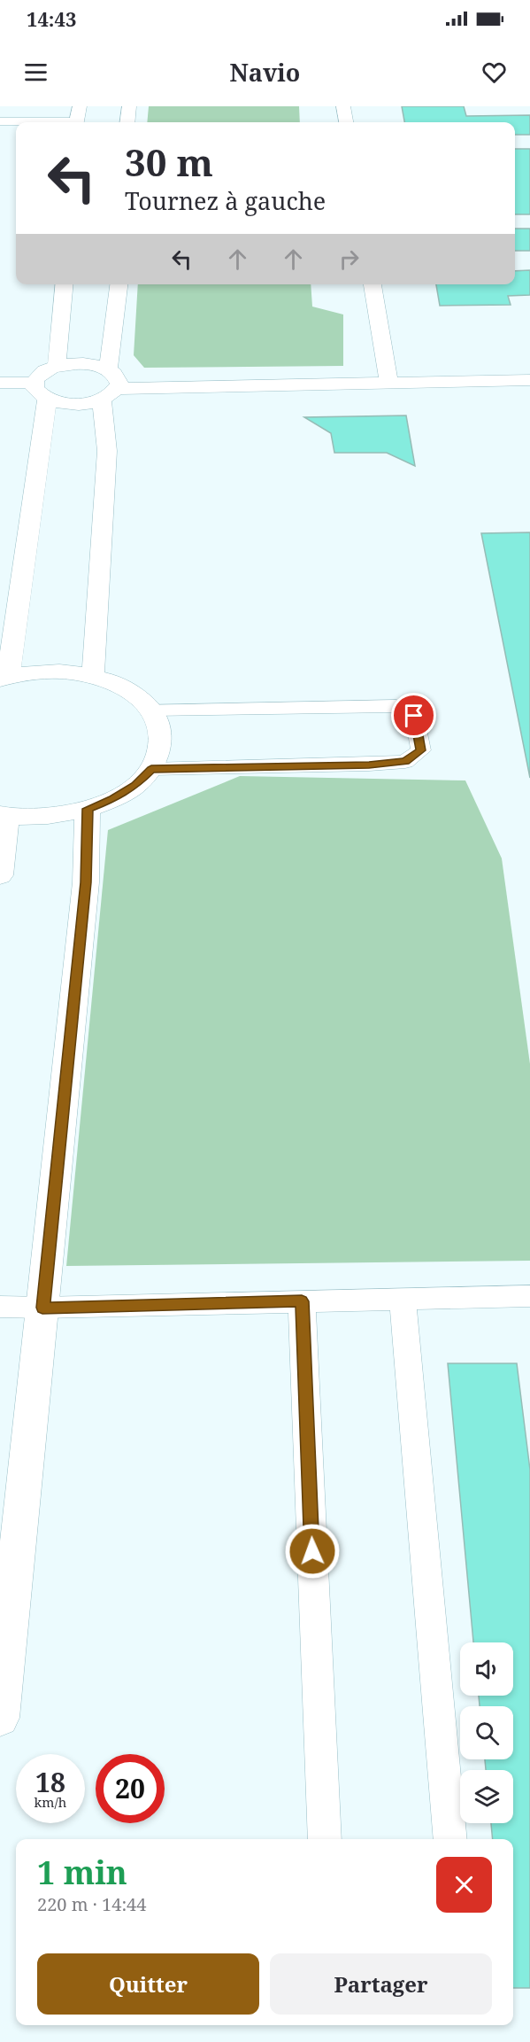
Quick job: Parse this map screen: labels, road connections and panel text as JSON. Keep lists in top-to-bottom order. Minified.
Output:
{"page":{"status":"14:43","header":"Navio","turn":["30 m","Tournez à gauche"],"speed":"18 km/h","limit":"20","heading":["1 min","220 m · 14:44"],"buttons":["Quitter","Partager"]}}
